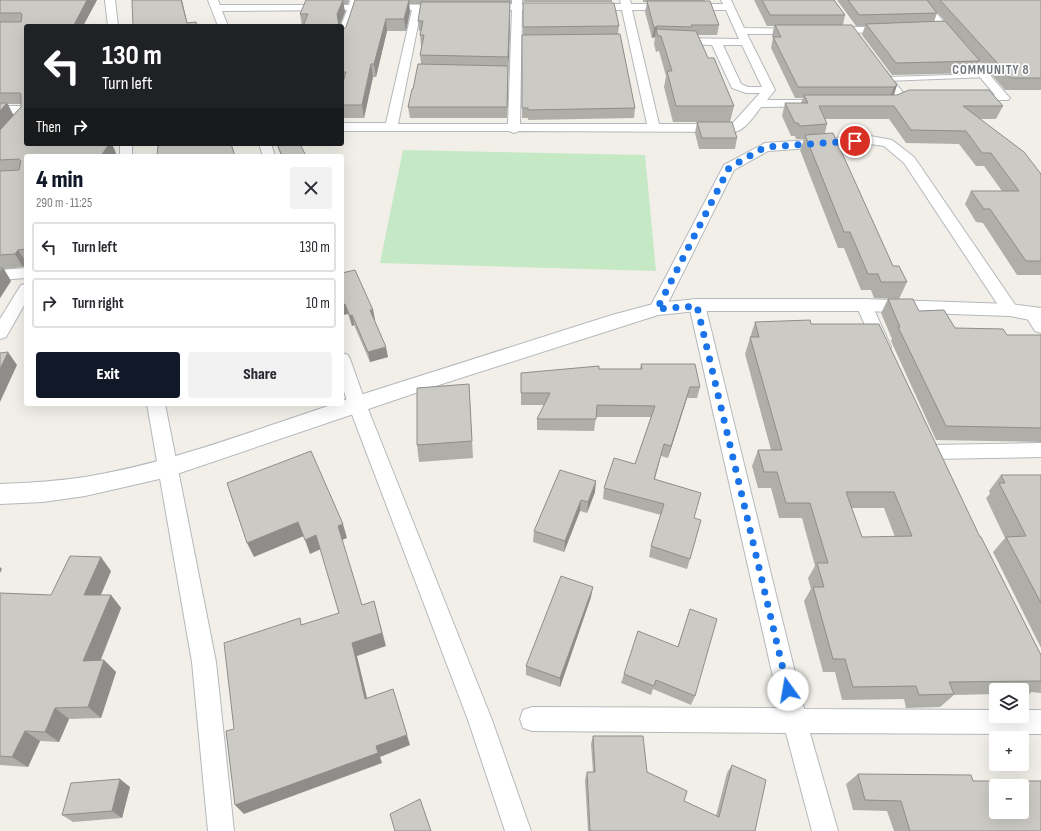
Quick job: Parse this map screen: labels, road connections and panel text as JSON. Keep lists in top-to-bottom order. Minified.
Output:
{"districts":["COMMUNITY 8"],"page":{"turn":["130 m","Turn left"],"then":"Then","heading":["4 min","290 m · 11:25"],"list":[{"name":"Turn left","value":"130 m"},{"name":"Turn right","value":"10 m"}],"buttons":["Exit","Share"],"map_buttons":["+","−"]}}
